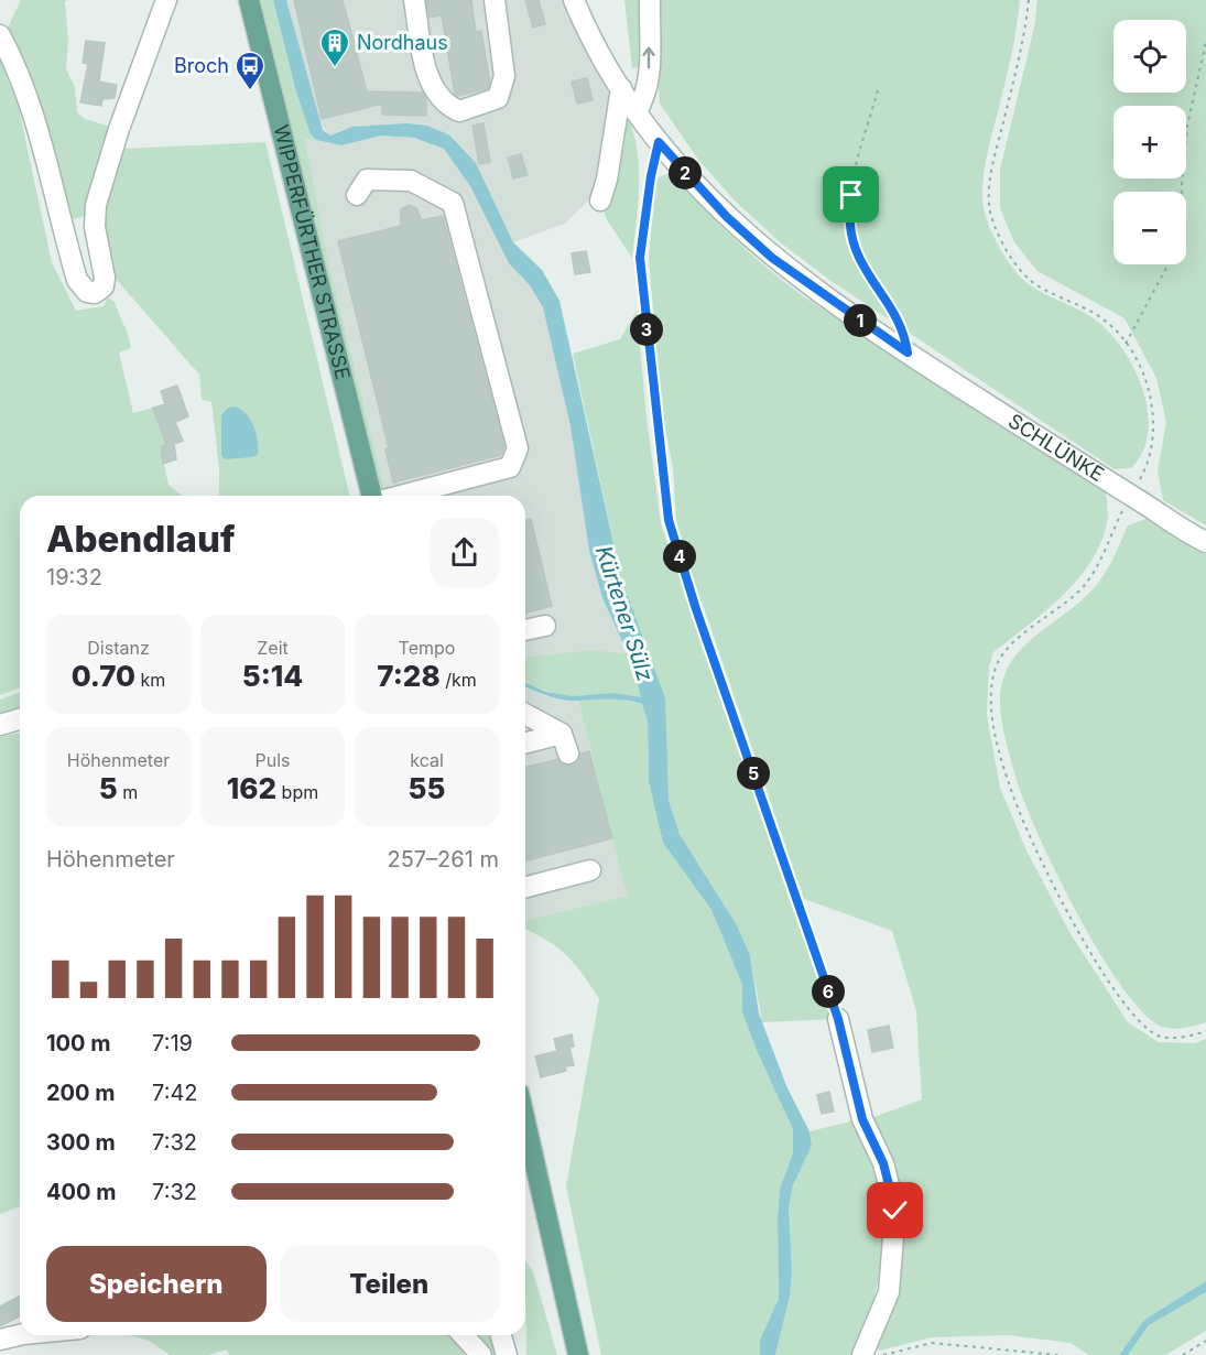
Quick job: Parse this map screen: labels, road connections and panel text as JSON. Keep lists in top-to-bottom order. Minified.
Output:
{"streets":{"main road":["WIPPERFÜRTHER STRASSE"],"street":["SCHLÜNKE"]},"water":["Kürtener Sülz"],"places":{"building":["Nordhaus"],"bus stop":["Broch"]},"page":{"map_buttons":["+","−"],"pins":["2","1","3","4","5","6"],"heading":["Abendlauf","19:32"],"stats":[["Distanz","0.70 km"],["Zeit","5:14"],["Tempo","7:28 /km"],["Höhenmeter","5 m"],["Puls","162 bpm"],["kcal","55"]],"chart":["Höhenmeter","257–261 m"],"list":[{"name":"100 m","note":"7:19"},{"name":"200 m","note":"7:42"},{"name":"300 m","note":"7:32"},{"name":"400 m","note":"7:32"}],"buttons":["Speichern","Teilen"]}}
